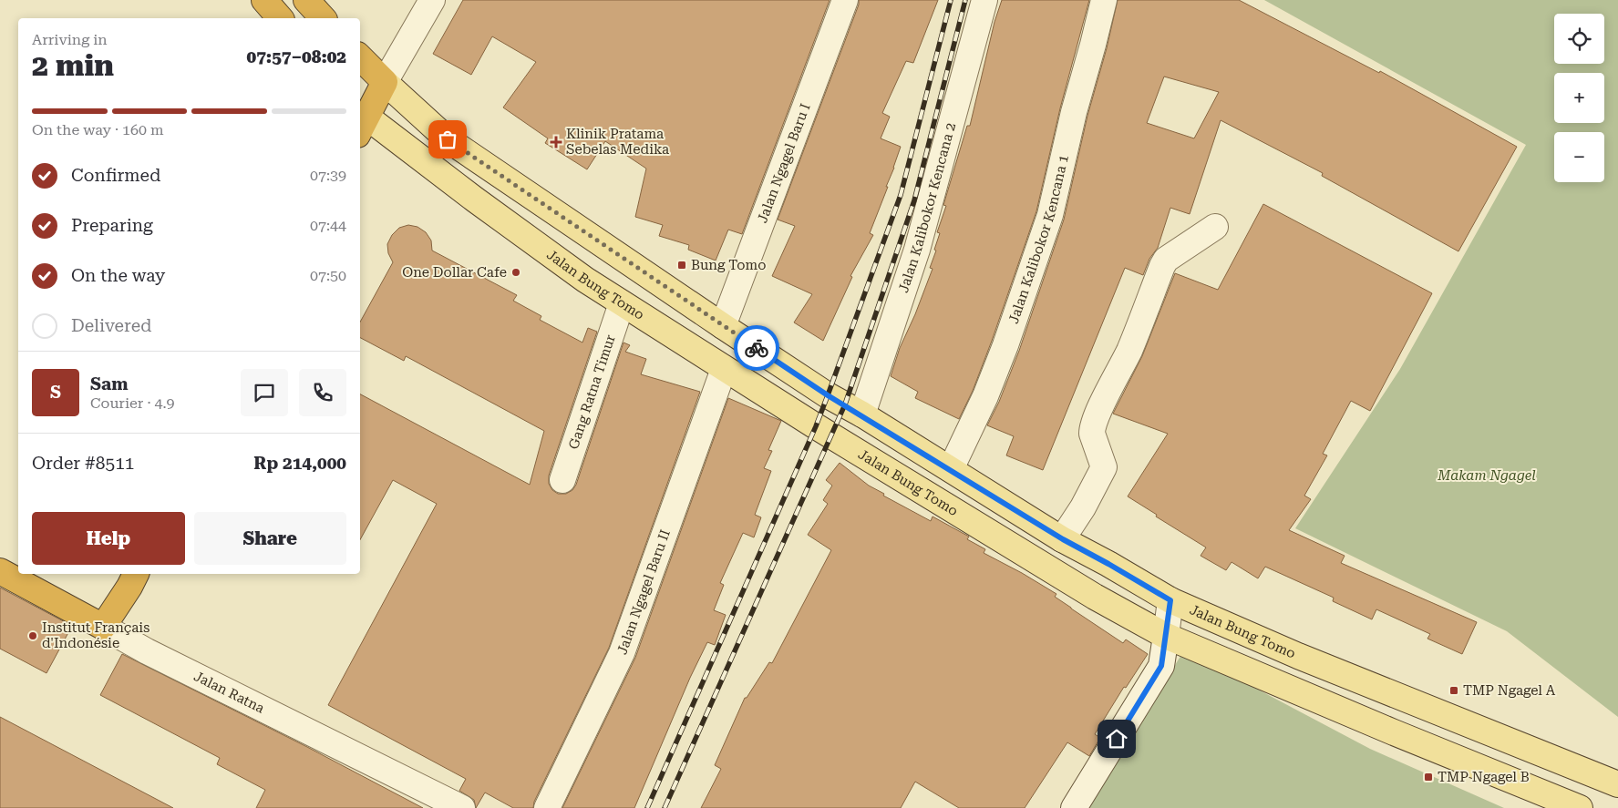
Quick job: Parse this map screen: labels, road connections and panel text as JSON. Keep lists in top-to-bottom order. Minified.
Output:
{"streets":{"highway":["Jalan Bung Tomo","Jalan Ratna"],"street":["Jalan Ngagel Baru I","Jalan Kalibokor Kencana 2","Jalan Kalibokor Kencana 1","Gang Ratna Timur","Jalan Ngagel Baru II"]},"crossings":[["Jalan Ngagel Baru I","Jalan Bung Tomo"],["Jalan Kalibokor Kencana 2","Jalan Bung Tomo"],["Jalan Kalibokor Kencana 1","Jalan Bung Tomo"],["Jalan Bung Tomo","Gang Ratna Timur"],["Jalan Bung Tomo","Jalan Ngagel Baru II"]],"parks":["Makam Ngagel"],"places":{"health":["Klinik Pratama Sebelas Medika"],"transit":["Bung Tomo","TMP Ngagel A","TMP Ngagel B"],"other":["One Dollar Cafe","Institut Français d'Indonésie"]},"page":{"map_buttons":["+","−"],"heading":["2 min","Arriving in","07:57–08:02"],"panel":["Sam","Courier · 4.9","Order #8511","Rp 214,000"],"bar":"On the way · 160 m","list":[["Confirmed","07:39"],["Preparing","07:44"],["On the way","07:50"],"Delivered"],"round":"S","buttons":["Help","Share"]}}
